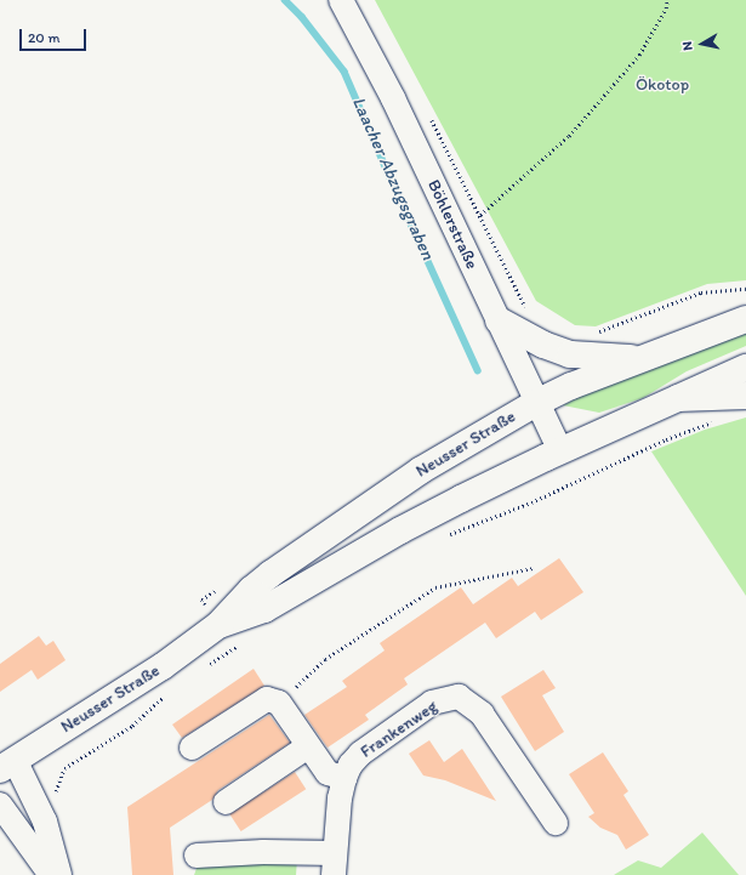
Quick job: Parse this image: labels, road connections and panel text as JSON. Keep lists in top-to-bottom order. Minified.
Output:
{"streets":{"main road":["Neusser Straße"],"street":["Böhlerstraße","Frankenweg"]},"crossings":[["Böhlerstraße","Neusser Straße"]],"water":["Laacher Abzugsgraben"],"parks":["Ökotop"],"scale_bar":"20 m","north":"left"}
